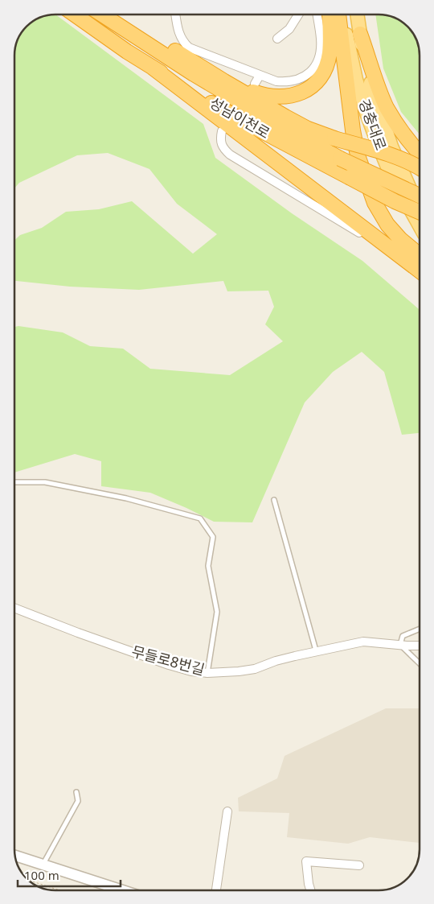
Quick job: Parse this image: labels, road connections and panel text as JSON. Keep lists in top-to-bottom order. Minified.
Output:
{"streets":{"highway":["성남이천로"],"main road":["경충대로"],"street":["무들로8번길"]},"scale_bar":"100 m"}
